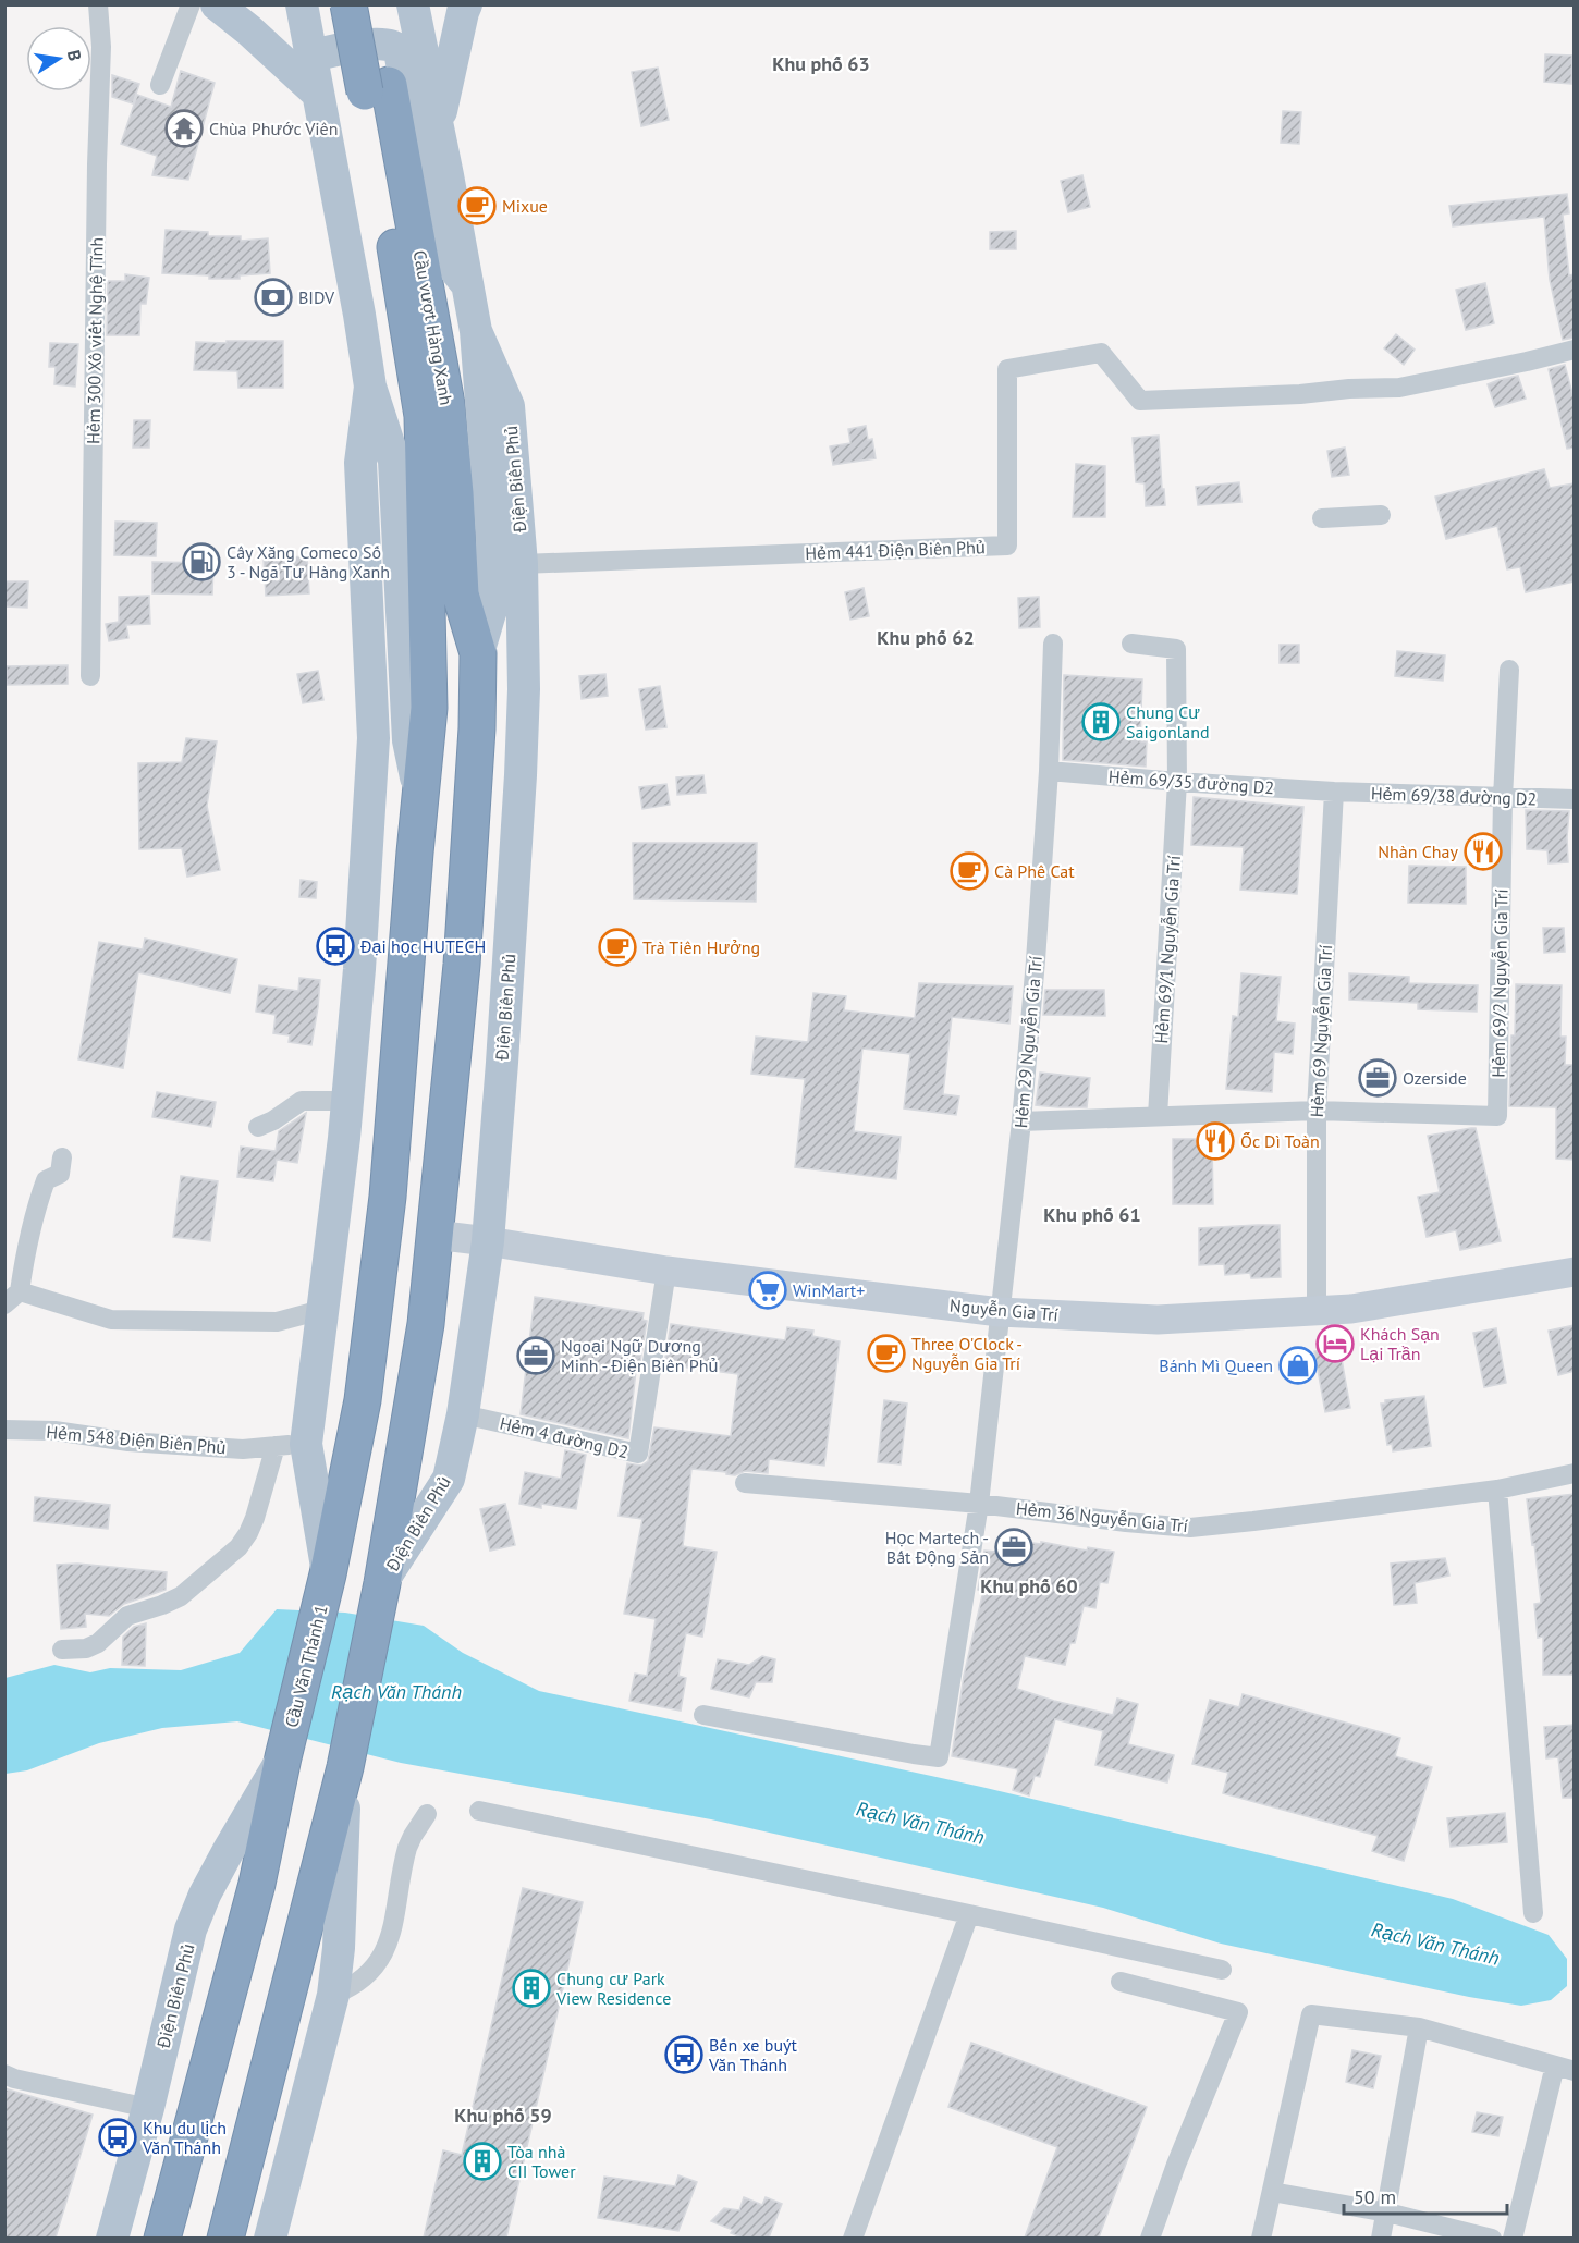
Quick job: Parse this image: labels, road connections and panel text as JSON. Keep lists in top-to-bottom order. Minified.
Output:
{"streets":{"highway":["Cầu vượt Hàng Xanh","Điện Biên Phủ","Cầu Văn Thánh 1"],"street":["Hẻm 300 Xô viết Nghệ Tĩnh","Hẻm 441 Điện Biên Phủ","Hẻm 69/35 đường D2","Hẻm 69/38 đường D2","Hẻm 69/1 Nguyễn Gia Trí","Hẻm 69/2 Nguyễn Gia Trí","Hẻm 69 Nguyễn Gia Trí","Hẻm 29 Nguyễn Gia Trí","Nguyễn Gia Trí","Hẻm 4 đường D2","Hẻm 548 Điện Biên Phủ","Hẻm 36 Nguyễn Gia Trí"]},"crossings":[["Cầu vượt Hàng Xanh","Điện Biên Phủ"],["Điện Biên Phủ","Hẻm 441 Điện Biên Phủ"],["Điện Biên Phủ","Nguyễn Gia Trí"],["Điện Biên Phủ","Hẻm 4 đường D2"],["Điện Biên Phủ","Cầu Văn Thánh 1"],["Hẻm 69/35 đường D2","Hẻm 69/38 đường D2"],["Hẻm 69/35 đường D2","Hẻm 69/1 Nguyễn Gia Trí"],["Hẻm 69/35 đường D2","Hẻm 69 Nguyễn Gia Trí"],["Hẻm 69/35 đường D2","Hẻm 29 Nguyễn Gia Trí"],["Hẻm 69/38 đường D2","Hẻm 69/2 Nguyễn Gia Trí"],["Hẻm 69/38 đường D2","Hẻm 69 Nguyễn Gia Trí"],["Hẻm 69/2 Nguyễn Gia Trí","Hẻm 69 Nguyễn Gia Trí"],["Hẻm 69 Nguyễn Gia Trí","Nguyễn Gia Trí"],["Hẻm 29 Nguyễn Gia Trí","Nguyễn Gia Trí"],["Hẻm 29 Nguyễn Gia Trí","Hẻm 36 Nguyễn Gia Trí"],["Nguyễn Gia Trí","Hẻm 4 đường D2"]],"districts":["Khu phố 63","Khu phố 62","Khu phố 61","Khu phố 60","Khu phố 59"],"water":["Rạch Văn Thánh"],"places":{"temple":["Chùa Phước Viên"],"cafe":["Mixue","Cà Phê Cat","Trà Tiên Hưởng","Three O'Clock - Nguyễn Gia Trí"],"bank":["BIDV"],"fuel station":["Cây Xăng Comeco Số 3 - Ngã Tư Hàng Xanh"],"building":["Chung Cư Saigonland","Chung cư Park View Residence","Tòa nhà CII Tower"],"restaurant":["Nhàn Chay","Ốc Dì Toàn"],"bus stop":["Đại học HUTECH","Bến xe buýt Văn Thánh","Khu du lịch Văn Thánh"],"office":["Ozerside","Ngoại Ngữ Dương Minh - Điện Biên Phủ","Học Martech - Bất Động Sản"],"supermarket":["WinMart+"],"hotel":["Khách Sạn Lại Trần"],"shop":["Bánh Mì Queen"]},"scale_bar":"50 m","north":"right"}
